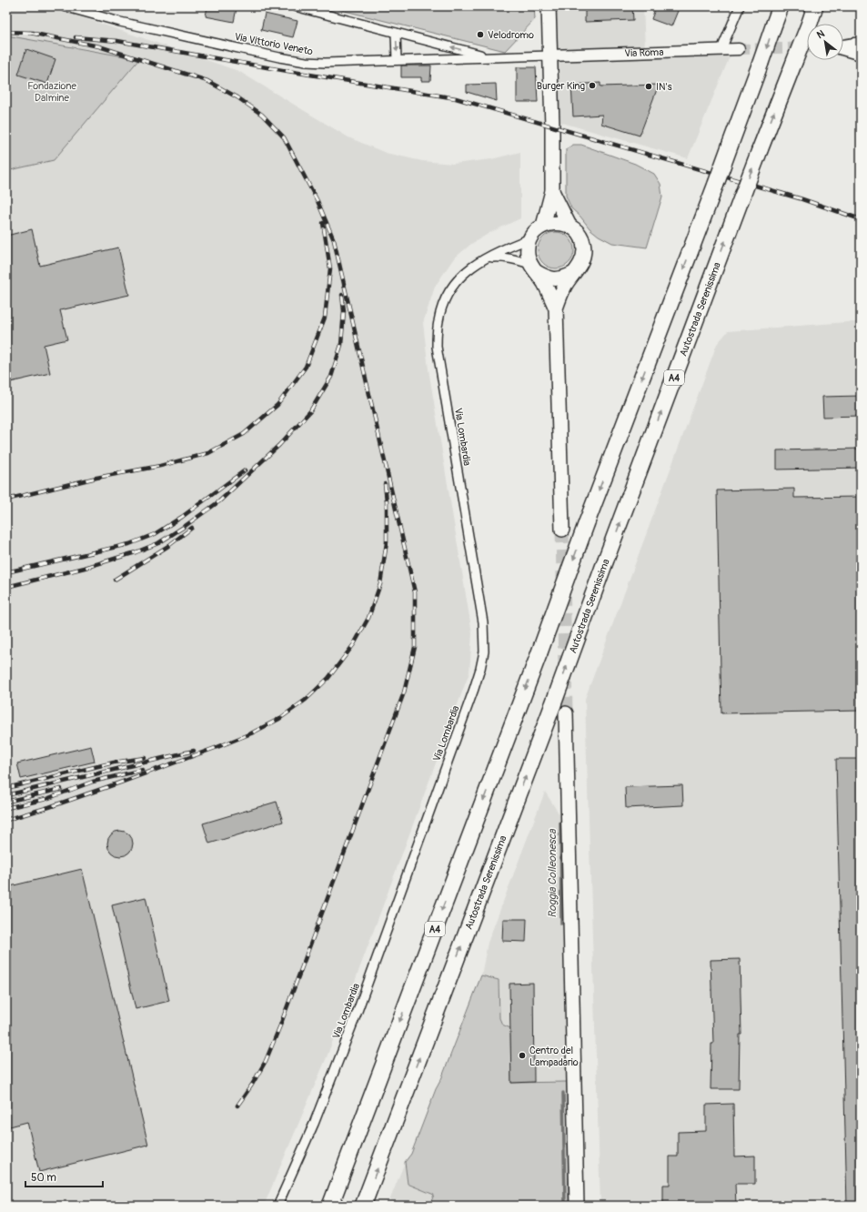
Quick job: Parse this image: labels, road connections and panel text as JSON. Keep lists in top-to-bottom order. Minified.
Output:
{"streets":{"highway":["Autostrada Serenissima","A4"],"street":["Via Vittorio Veneto","Via Roma","Via Lombardia"]},"crossings":[["Via Vittorio Veneto","Via Roma"]],"water":["Roggia Colleonesca"],"parks":["Fondazione Dalmine"],"places":["Velodromo","Burger King","IN's","Centro del Lampadario"],"scale_bar":"50 m","north":"top left"}
